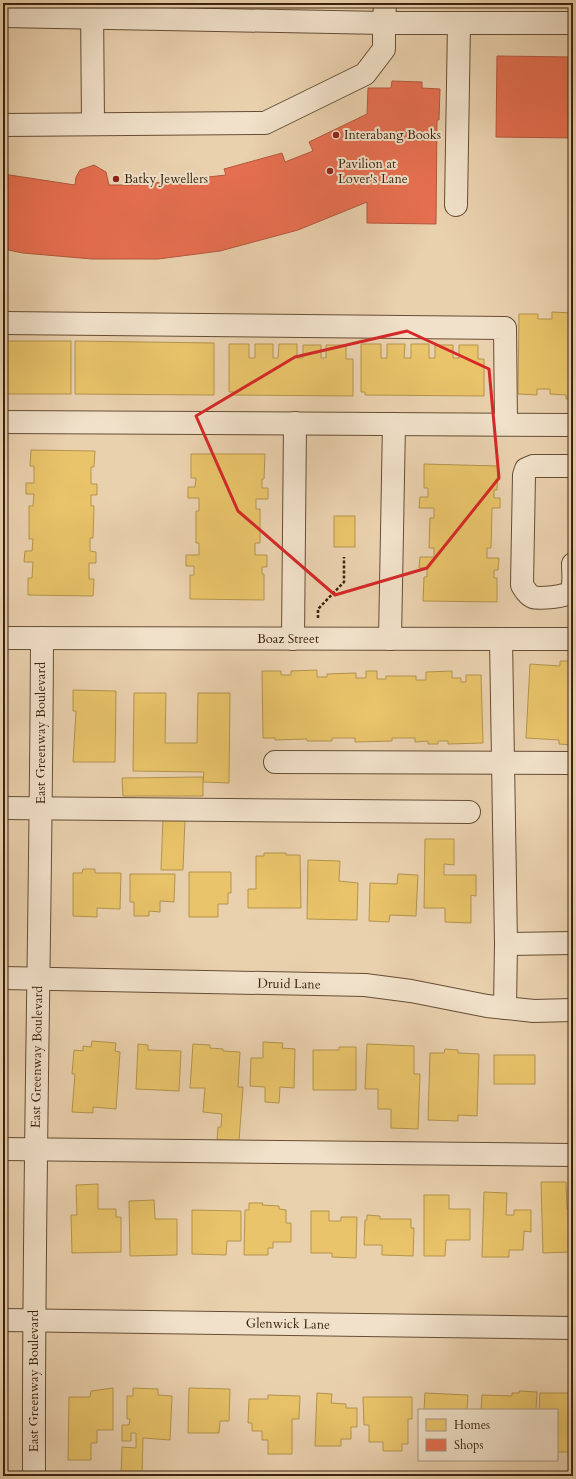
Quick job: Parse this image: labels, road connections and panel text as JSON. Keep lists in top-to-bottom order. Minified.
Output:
{"streets":{"street":["Boaz Street","East Greenway Boulevard","Druid Lane","Glenwick Lane"]},"crossings":[["Boaz Street","East Greenway Boulevard"],["East Greenway Boulevard","Druid Lane"],["East Greenway Boulevard","Glenwick Lane"]],"places":["Interabang Books","Pavilion at Lover's Lane","Batky Jewellers"],"legend":["Homes","Shops"]}
